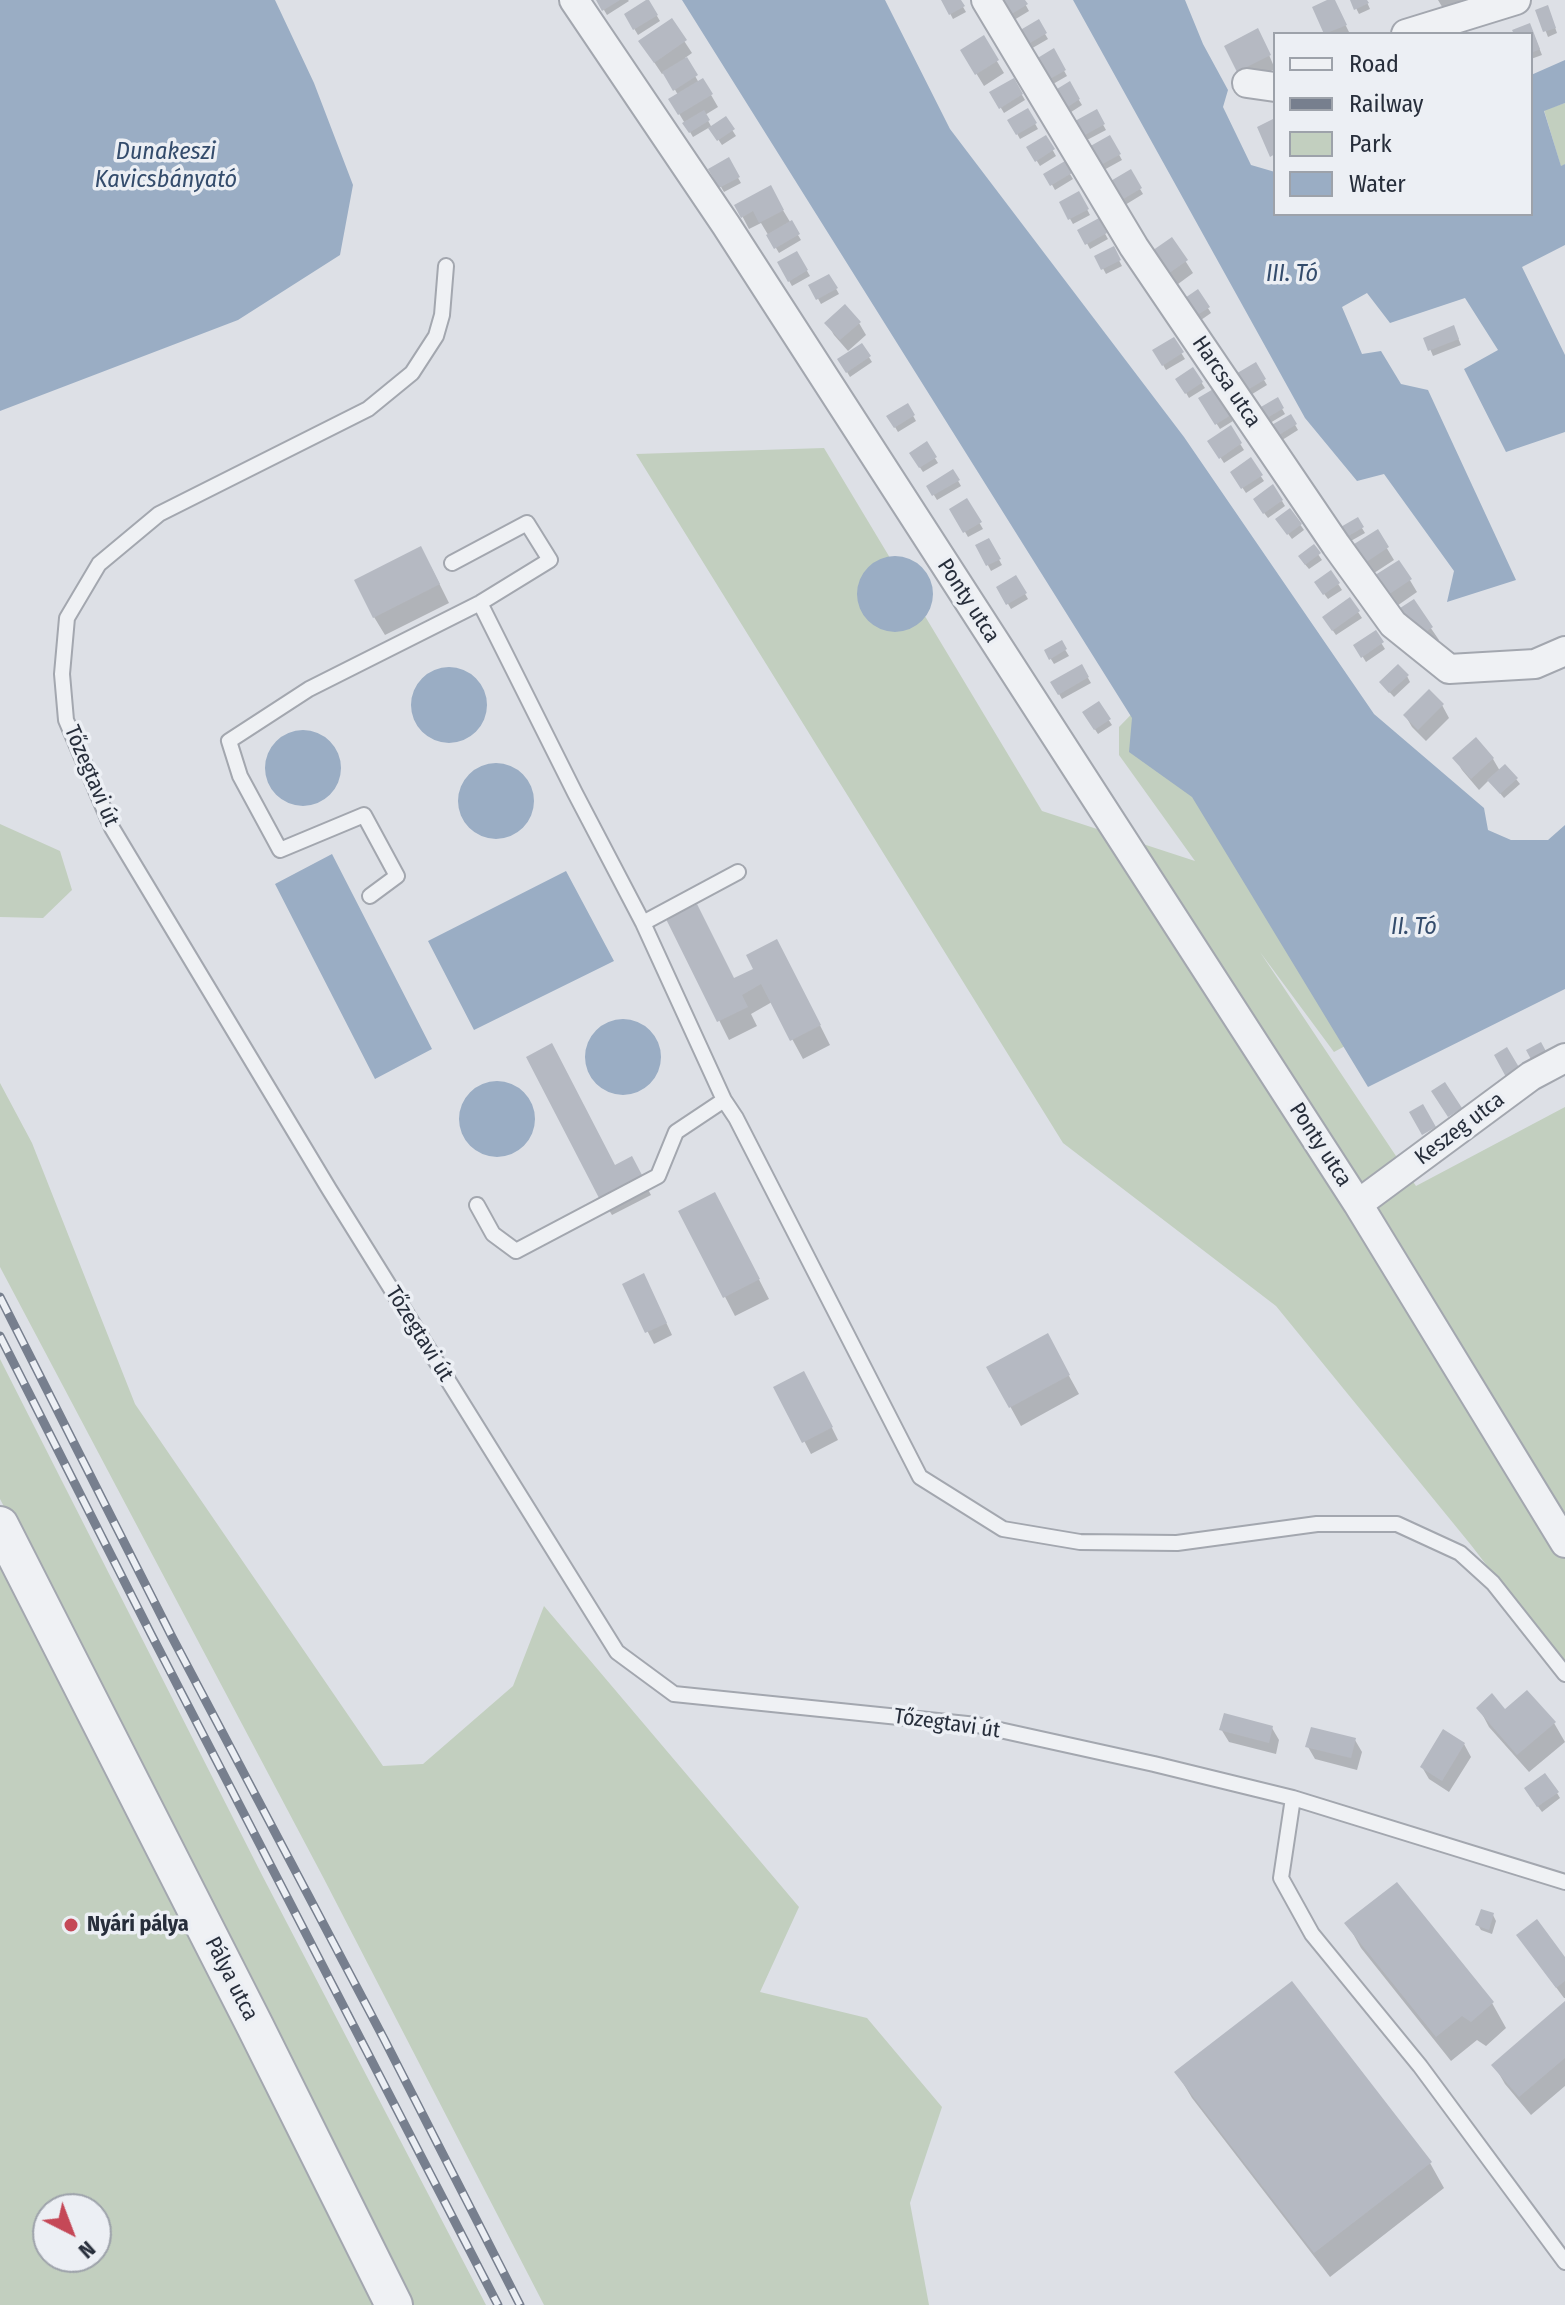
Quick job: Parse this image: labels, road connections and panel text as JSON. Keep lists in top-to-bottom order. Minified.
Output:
{"streets":{"street":["Harcsa utca","Ponty utca","Keszeg utca","Pálya utca"],"lane":["Tőzegtavi út"]},"crossings":[["Ponty utca","Keszeg utca"]],"water":["Dunakeszi Kavicsbányató","III. Tó","II. Tó"],"places":["Nyári pálya"],"legend":["Road","Railway","Park","Water"],"north":"bottom right"}
